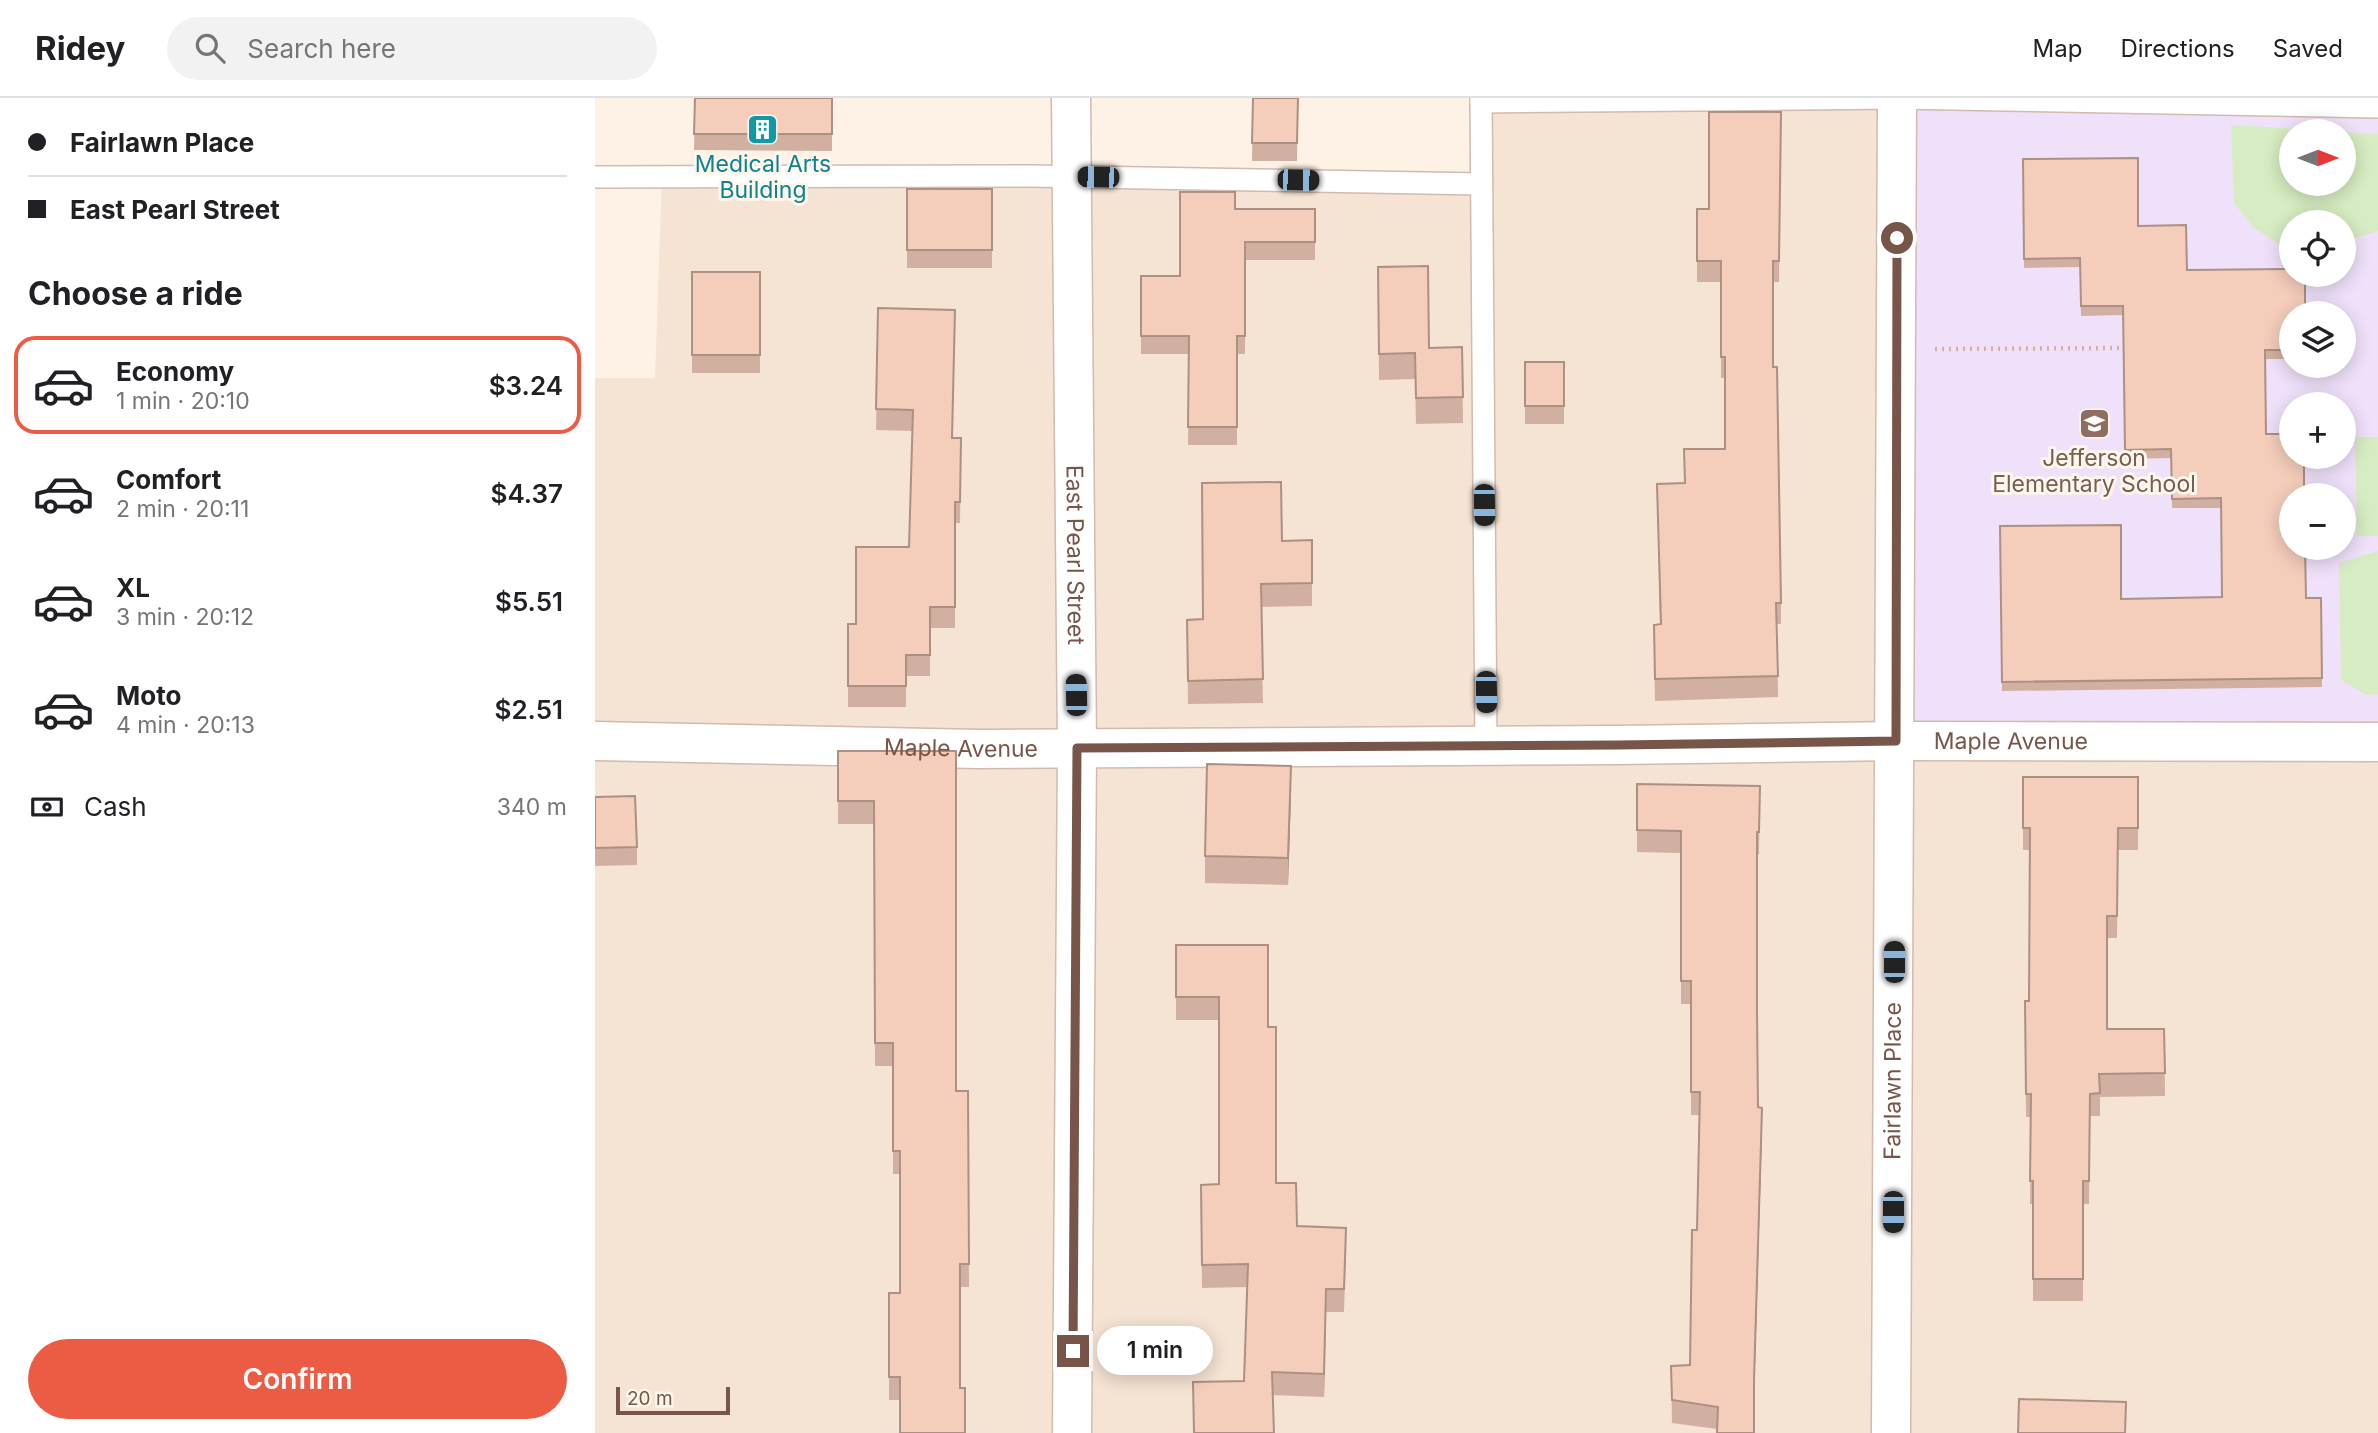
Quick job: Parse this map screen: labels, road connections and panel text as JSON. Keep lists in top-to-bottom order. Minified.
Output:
{"streets":{"street":["East Pearl Street","Maple Avenue","Fairlawn Place"]},"crossings":[["East Pearl Street","Maple Avenue"],["Maple Avenue","Fairlawn Place"]],"places":{"building":["Medical Arts Building"],"school or university":["Jefferson Elementary School"]},"scale_bar":"20 m","north":"right","page":{"header":"Ridey","search":"Search here","nav":["Map","Directions","Saved"],"banner":["Fairlawn Place","East Pearl Street"],"map_buttons":["+","−"],"heading":"Choose a ride","list":[{"name":"Economy","note":"1 min · 20:10","value":"$3.24"},{"name":"Comfort","note":"2 min · 20:11","value":"$4.37"},{"name":"XL","note":"3 min · 20:12","value":"$5.51"},{"name":"Moto","note":"4 min · 20:13","value":"$2.51"}],"pay":["Cash","340 m"],"buttons":"Confirm","bubble":"1 min","scale":"20 m"}}
